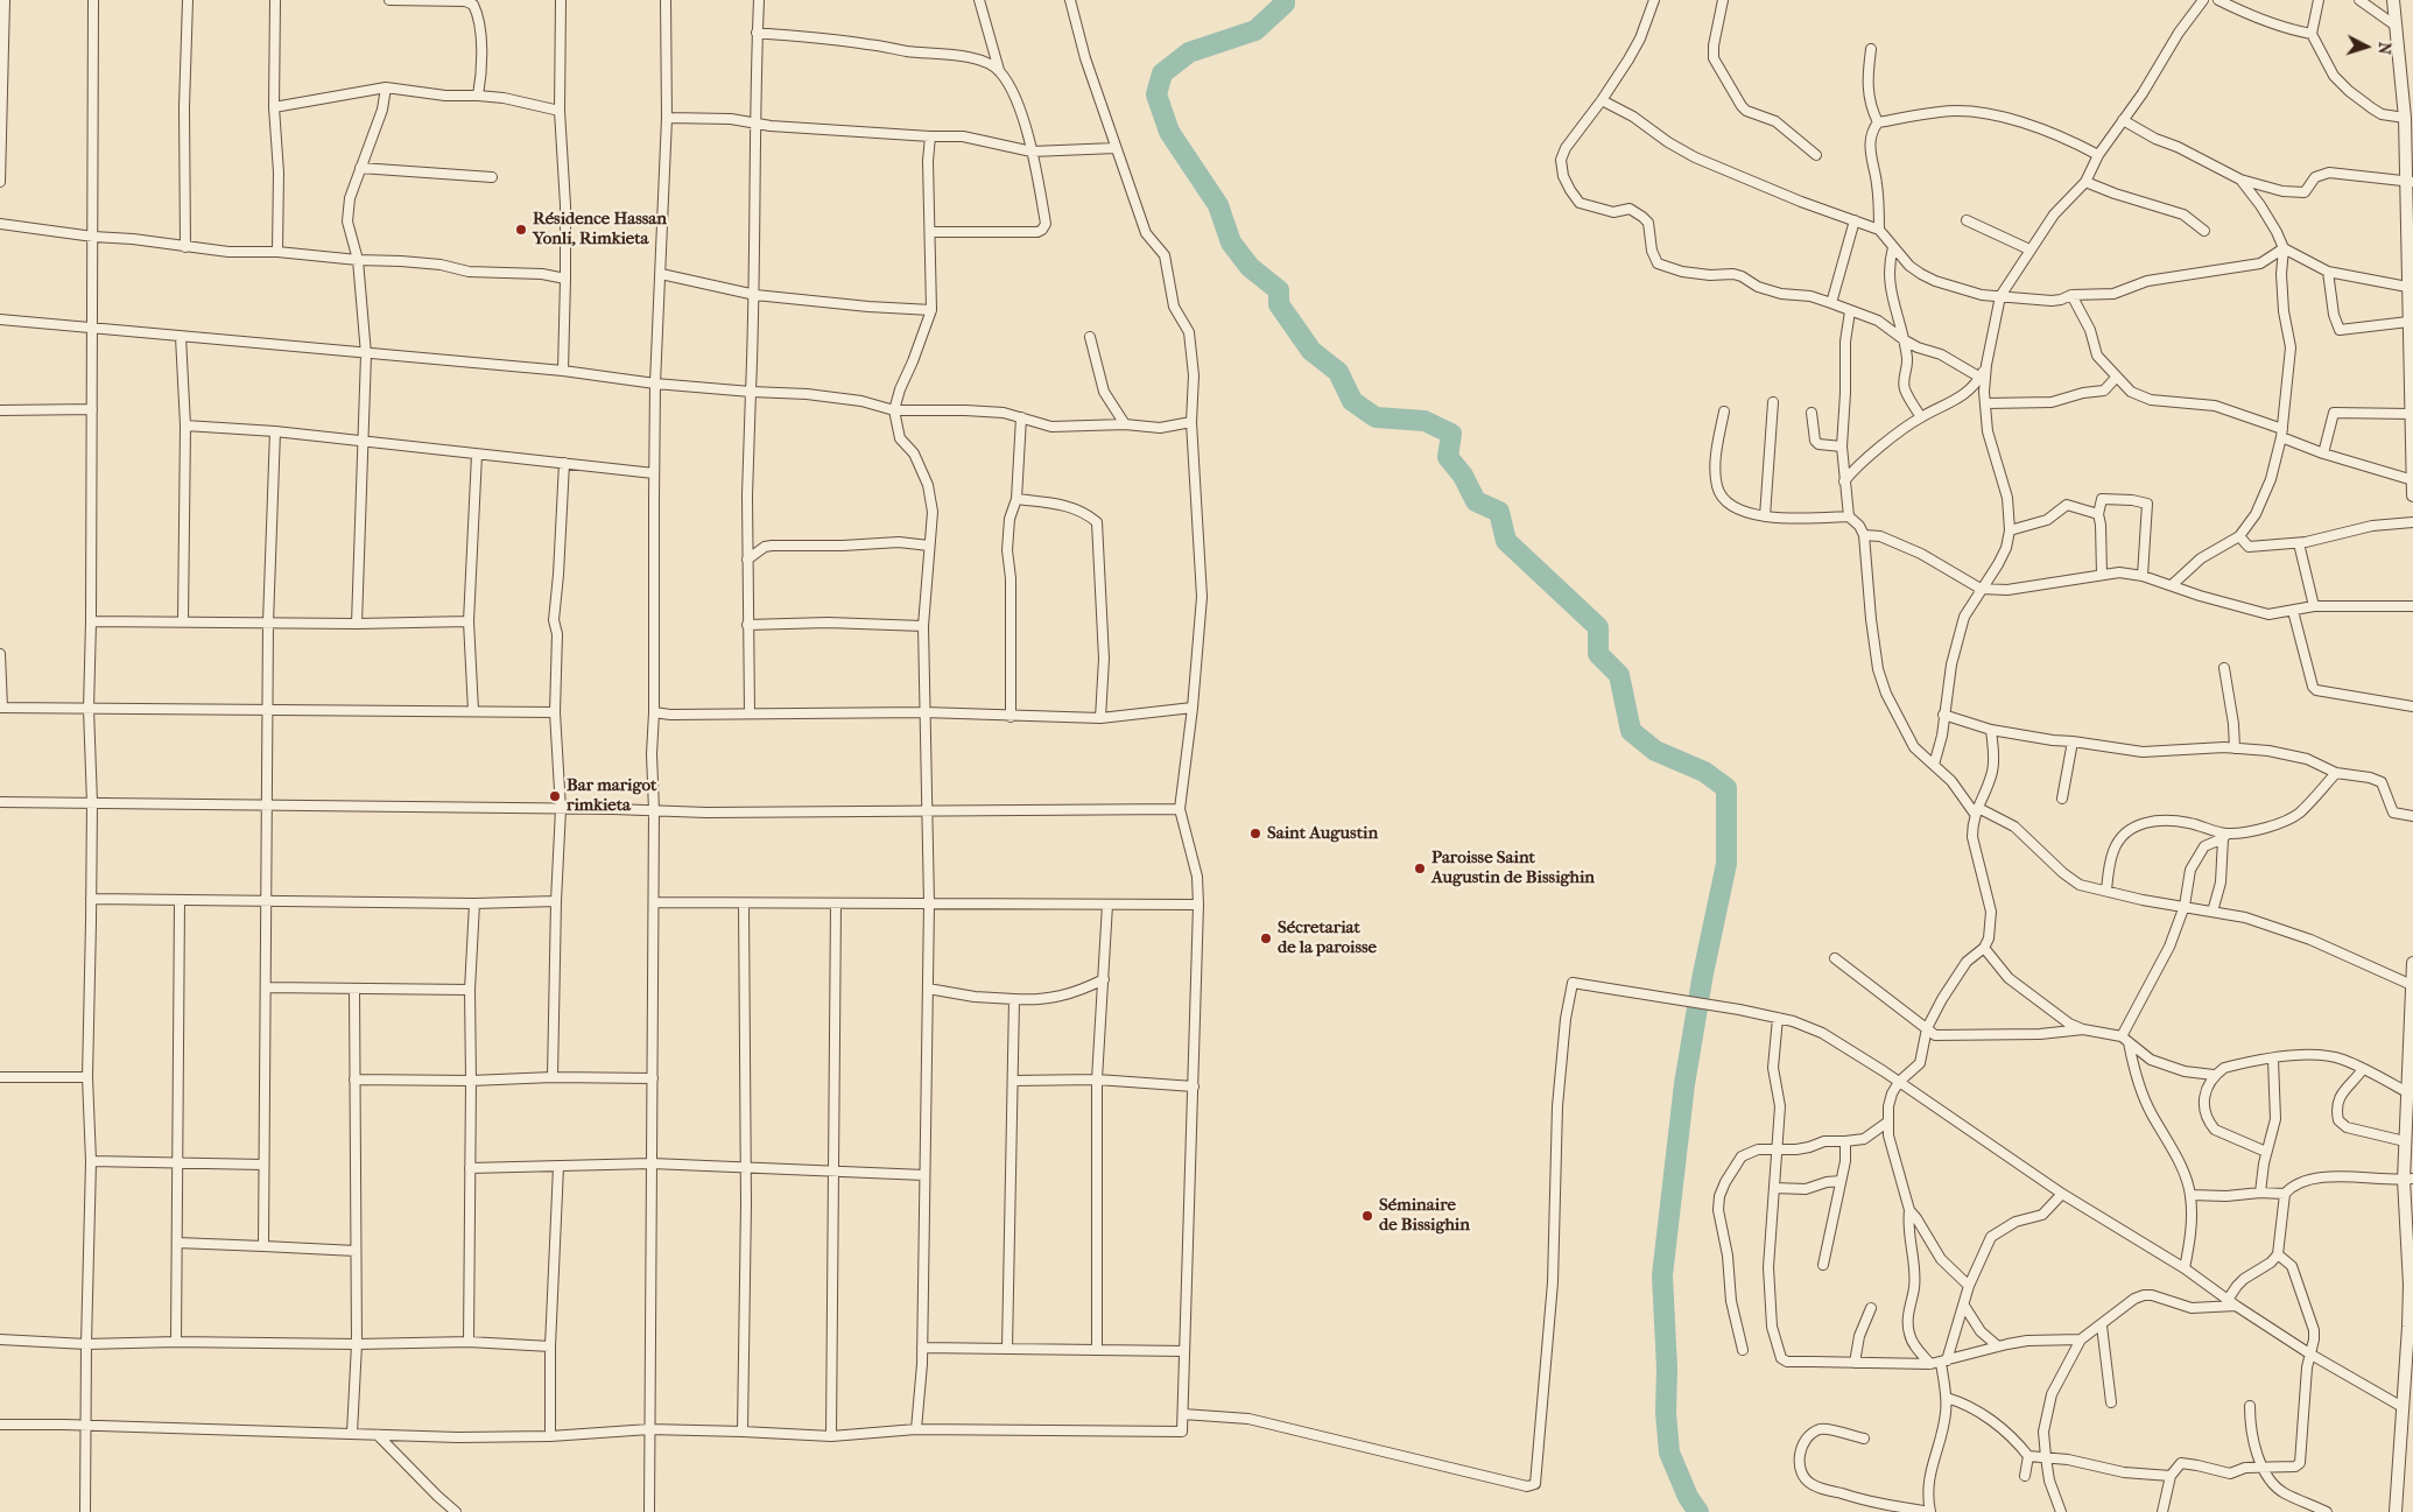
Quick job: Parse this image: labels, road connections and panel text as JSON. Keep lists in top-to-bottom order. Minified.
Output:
{"places":["Résidence Hassan Yonli, Rimkieta","Bar marigot rimkieta","Saint Augustin","Paroisse Saint Augustin de Bissighin","Sécretariat de la paroisse","Séminaire de Bissighin"],"north":"right"}
